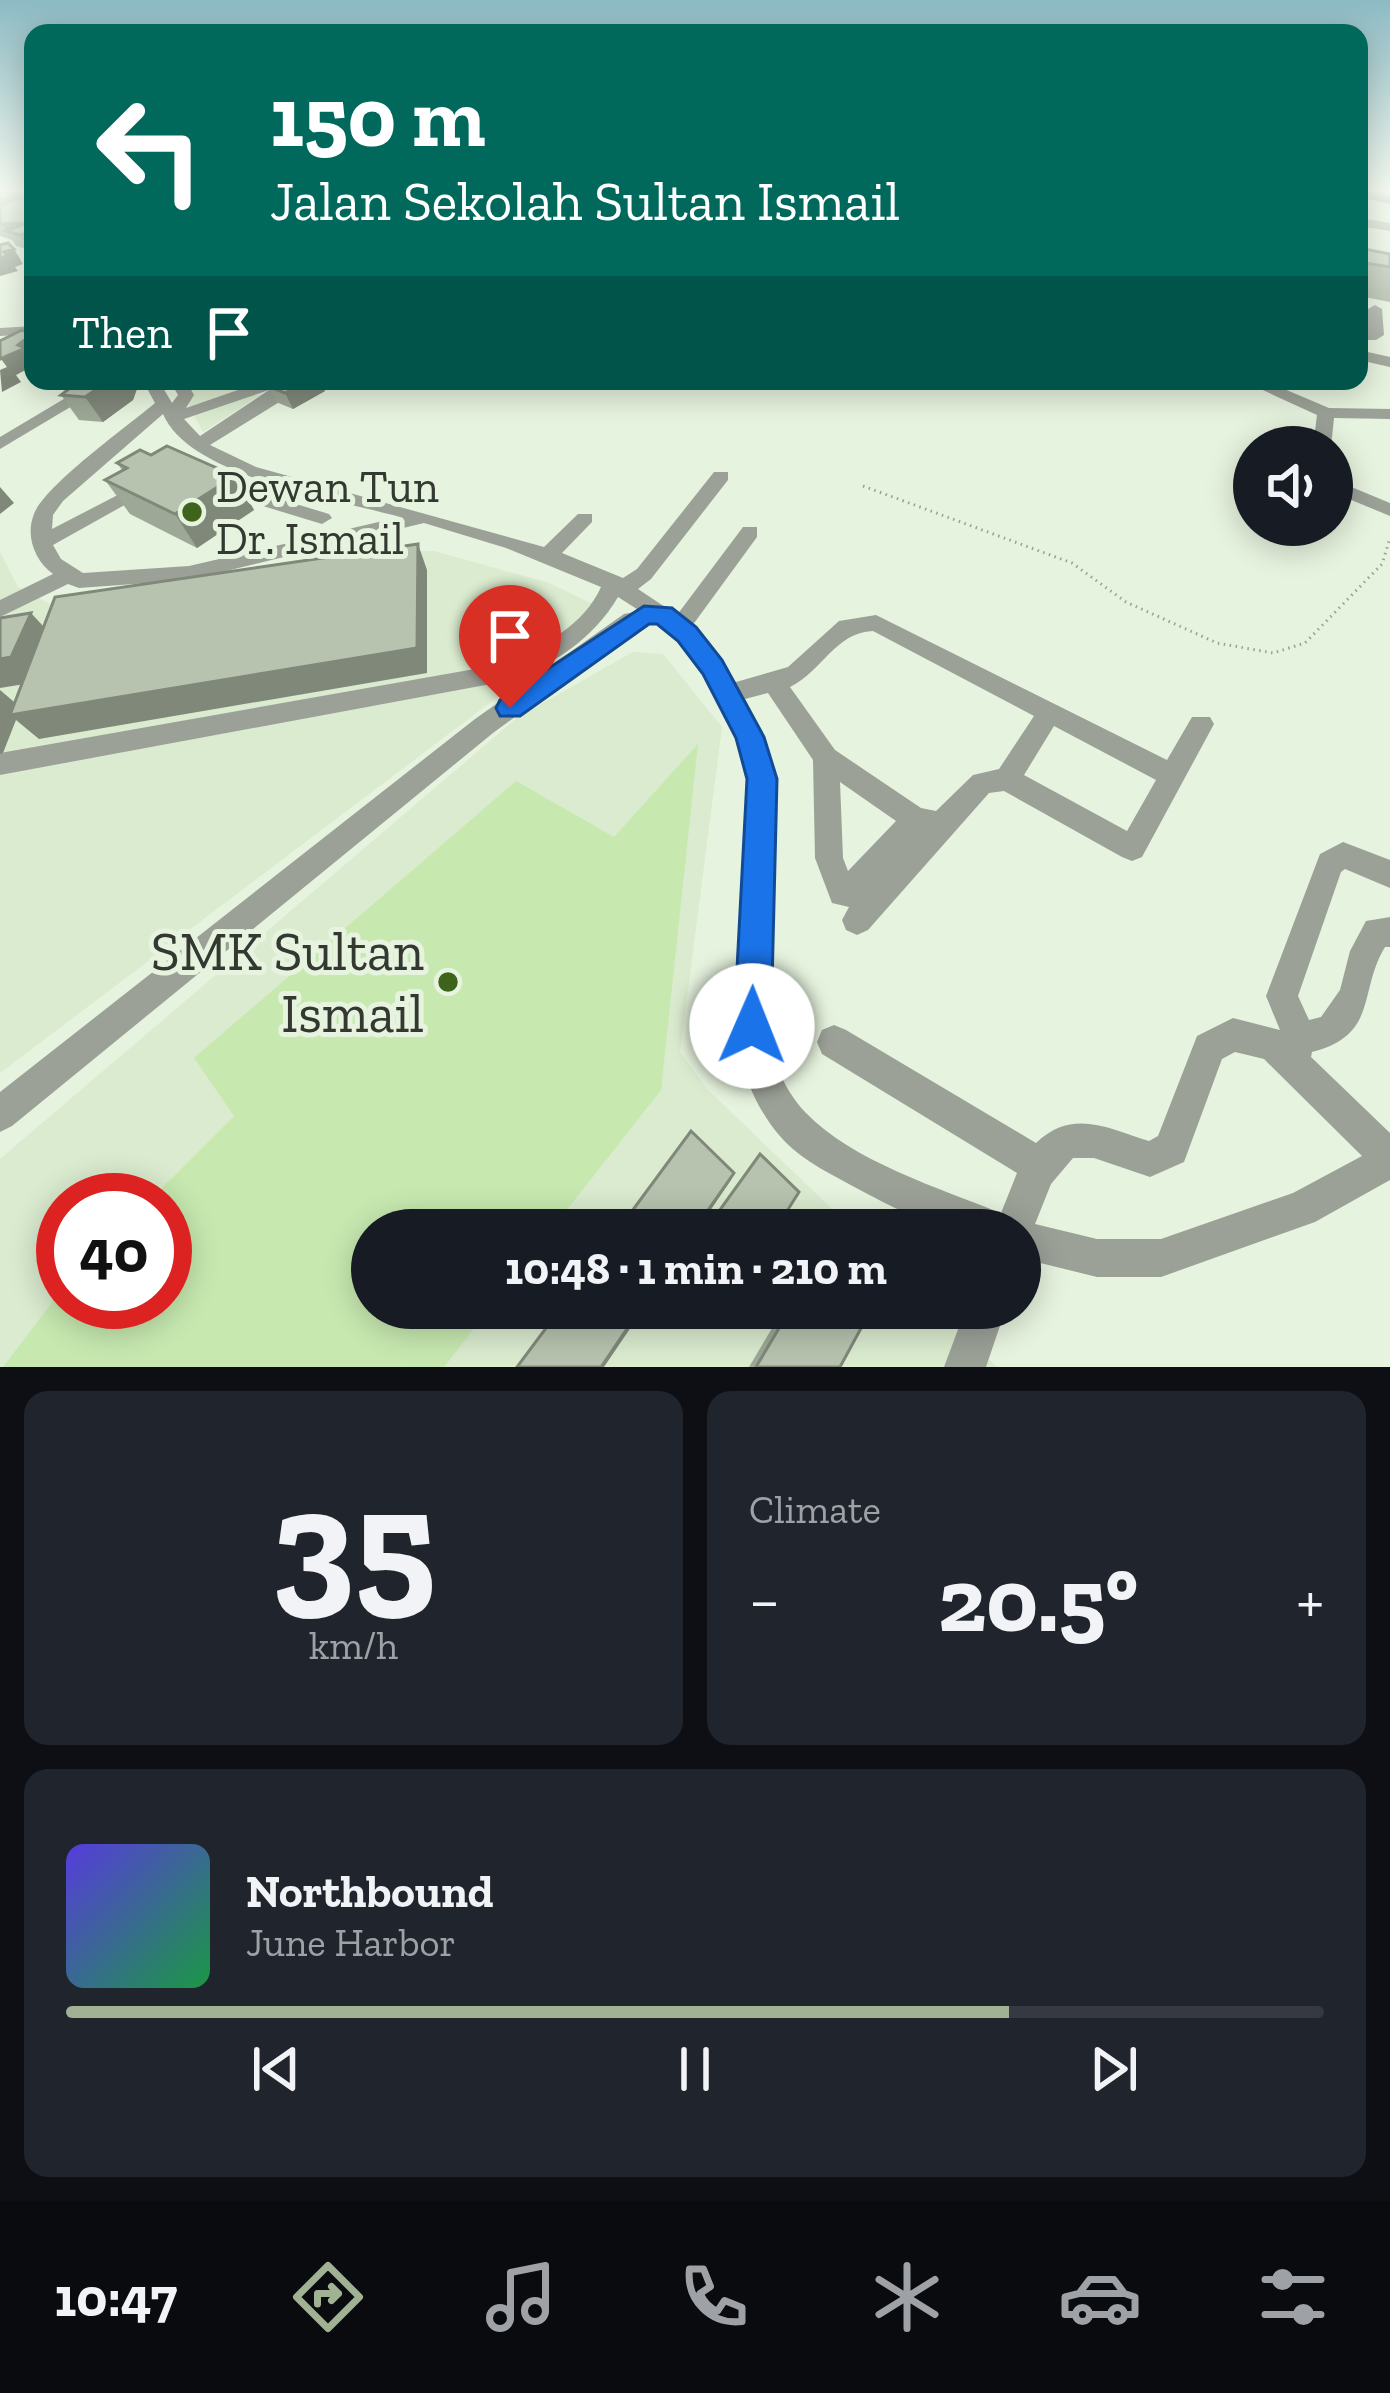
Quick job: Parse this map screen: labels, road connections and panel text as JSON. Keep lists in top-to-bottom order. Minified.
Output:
{"places":["Dewan Tun Dr. Ismail","SMK Sultan Ismail"],"page":{"turn":["150 m","Jalan Sekolah Sultan Ismail"],"then":"Then","limit":"40","trip":"10:48 · 1 min · 210 m","tile":[["35","km/h"],"Climate"],"heat":["−","20.5°","+"],"song":["Northbound","June Harbor"],"tabs":"10:47"}}
